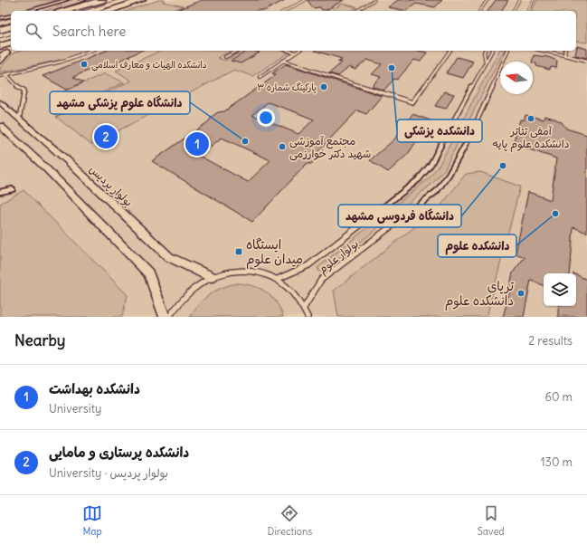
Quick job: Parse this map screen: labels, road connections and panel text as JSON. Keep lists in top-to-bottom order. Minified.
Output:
{"streets":{"street":["بولوار پردیس"],"lane":["بولوار علوم"]},"places":{"other":["دانشکده الهیات و معارف اسلامی","دانشکده پزشکی","پارکینگ شماره ۳","آمفی تئاتر دانشکده علوم پایه","دانشگاه علوم پزشکی مشهد","مجتمع آموزشی شهید دکتر خوارزمی","دانشگاه فردوسی مشهد","دانشکده علوم","تریای دانشکده علوم"],"transit":["ایستگاه میدان علوم"]},"north":"left","page":{"search":"Search here","pins":["2","1"],"heading":["Nearby","2 results"],"list":[{"mark":"1","name":"دانشکده بهداشت","note":"University","value":"60 m"},{"mark":"2","name":"دانشکده پرستاری و مامایی","note":"University · بولوار پردیس","value":"130 m"}],"nav":["Map","Directions","Saved"]}}
